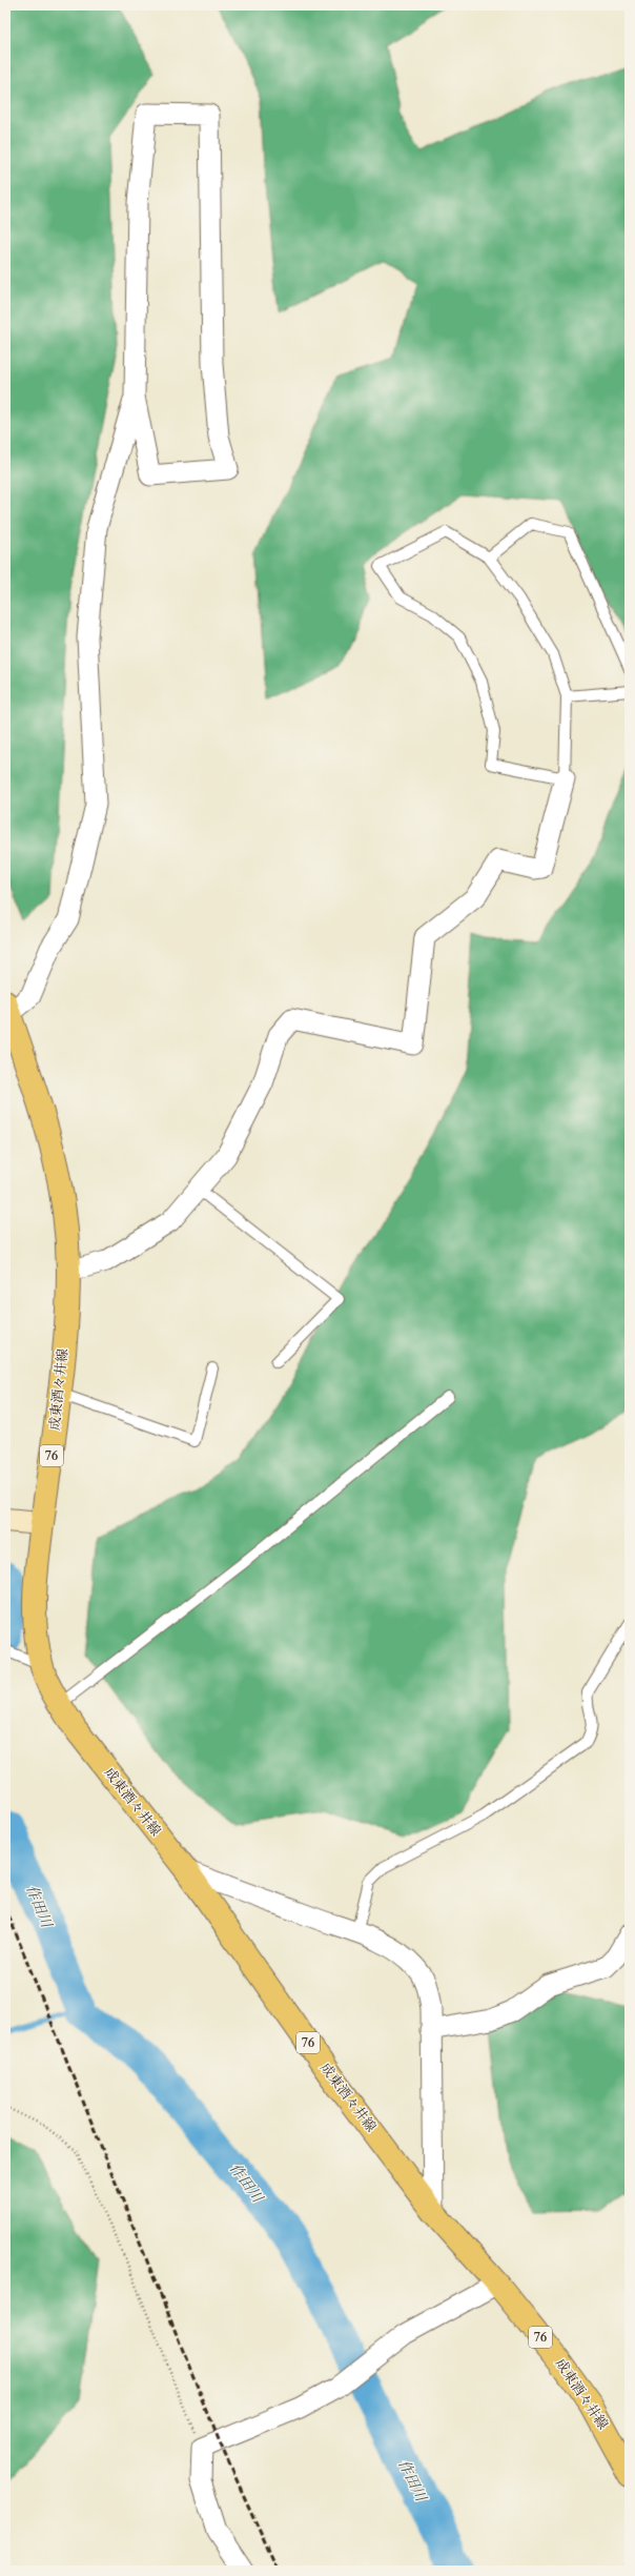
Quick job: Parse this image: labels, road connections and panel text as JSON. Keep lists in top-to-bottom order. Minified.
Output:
{"streets":{"main road":["成東酒々井線","76"]},"water":["作田川"]}
